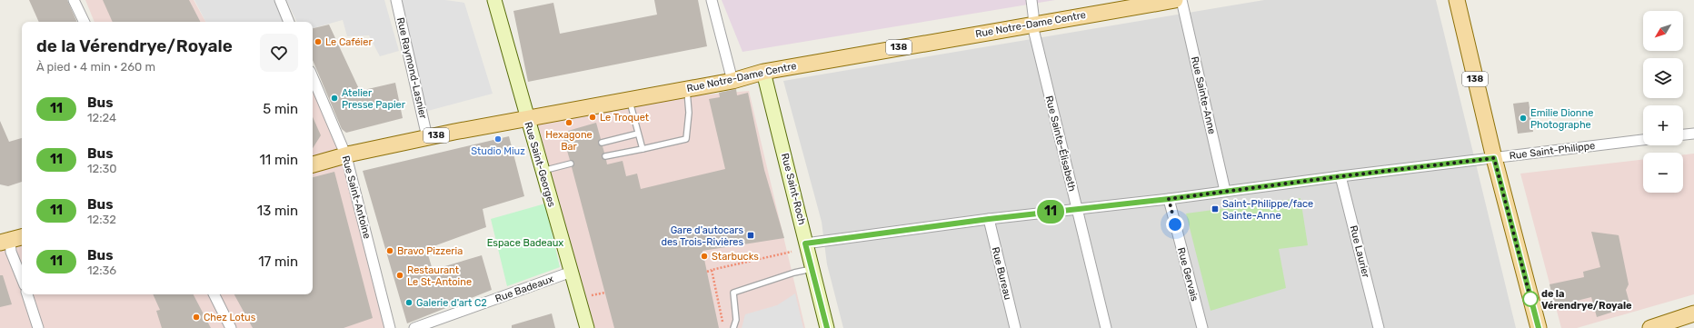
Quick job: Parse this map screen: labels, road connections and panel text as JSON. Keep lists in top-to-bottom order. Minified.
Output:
{"streets":{"main road":["Rue Notre-Dame Centre","138"],"street":["Rue Raymond-Lasnier","Rue Sainte-Anne","Rue Sainte-Élisabeth","Rue Saint-Philippe","Rue Saint-Georges","Rue Saint-Roch","Rue Saint-Antoine","Rue Laurier","Rue Bureau","Rue Gervais","Rue Badeaux"]},"crossings":[["Rue Notre-Dame Centre","Rue Raymond-Lasnier"],["Rue Notre-Dame Centre","Rue Sainte-Élisabeth"],["Rue Notre-Dame Centre","Rue Saint-Georges"],["Rue Notre-Dame Centre","Rue Saint-Roch"],["Rue Notre-Dame Centre","Rue Saint-Antoine"],["138","Rue Saint-Philippe"],["Rue Sainte-Anne","Rue Saint-Philippe"],["Rue Sainte-Élisabeth","Rue Saint-Philippe"],["Rue Saint-Philippe","Rue Saint-Roch"],["Rue Saint-Philippe","Rue Laurier"],["Rue Saint-Philippe","Rue Bureau"],["Rue Saint-Philippe","Rue Gervais"],["Rue Saint-Georges","Rue Badeaux"]],"parks":["Espace Badeaux"],"places":{"other":["Le Caféier","Atelier Presse Papier","Le Troquet","Emilie Dionne Photographe","Hexagone Bar","Studio Miuz","Bravo Pizzeria","Starbucks","Restaurant Le St-Antoine","de la Vérendrye/Royale","Galerie d'art C2","Chez Lotus"],"transit":["Saint-Philippe/face Sainte-Anne","Gare d'autocars des Trois-Rivières"]},"lines":["bus line 11"],"north":"bottom left","page":{"on_map":"11","map_buttons":["+","−"],"heading":["de la Vérendrye/Royale","À pied · 4 min · 260 m"],"list":[{"mark":"11","name":"Bus","note":"12:24","value":"5 min"},{"mark":"11","name":"Bus","note":"12:30","value":"11 min"},{"mark":"11","name":"Bus","note":"12:32","value":"13 min"},{"mark":"11","name":"Bus","note":"12:36","value":"17 min"}]}}
